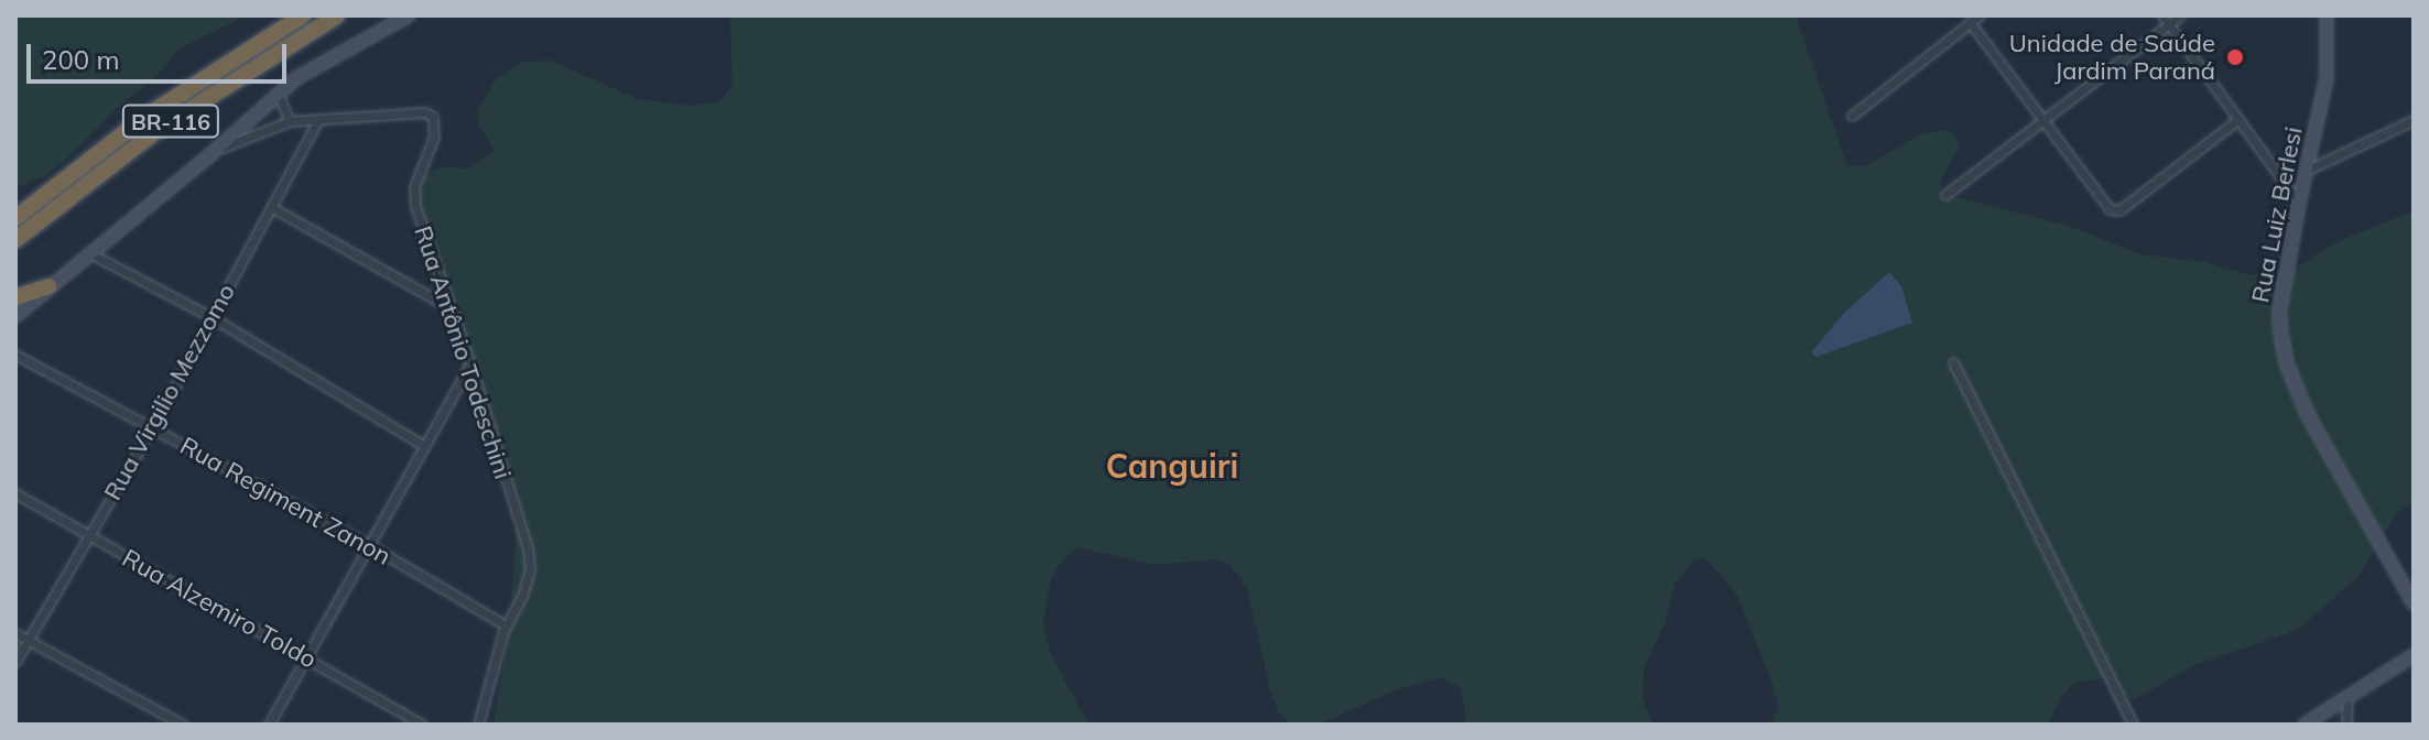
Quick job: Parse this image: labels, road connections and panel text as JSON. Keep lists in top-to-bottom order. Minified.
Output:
{"streets":{"highway":["BR-116"],"street":["Rua Luiz Berlesi","Rua Antônio Todeschini","Rua Virgilio Mezzomo","Rua Regiment Zanon","Rua Alzemiro Toldo"]},"crossings":[["Rua Antônio Todeschini","Rua Virgilio Mezzomo"],["Rua Antônio Todeschini","Rua Regiment Zanon"],["Rua Virgilio Mezzomo","Rua Regiment Zanon"],["Rua Virgilio Mezzomo","Rua Alzemiro Toldo"]],"districts":["Canguiri"],"places":["Unidade de Saúde Jardim Paraná"],"scale_bar":"200 m"}
